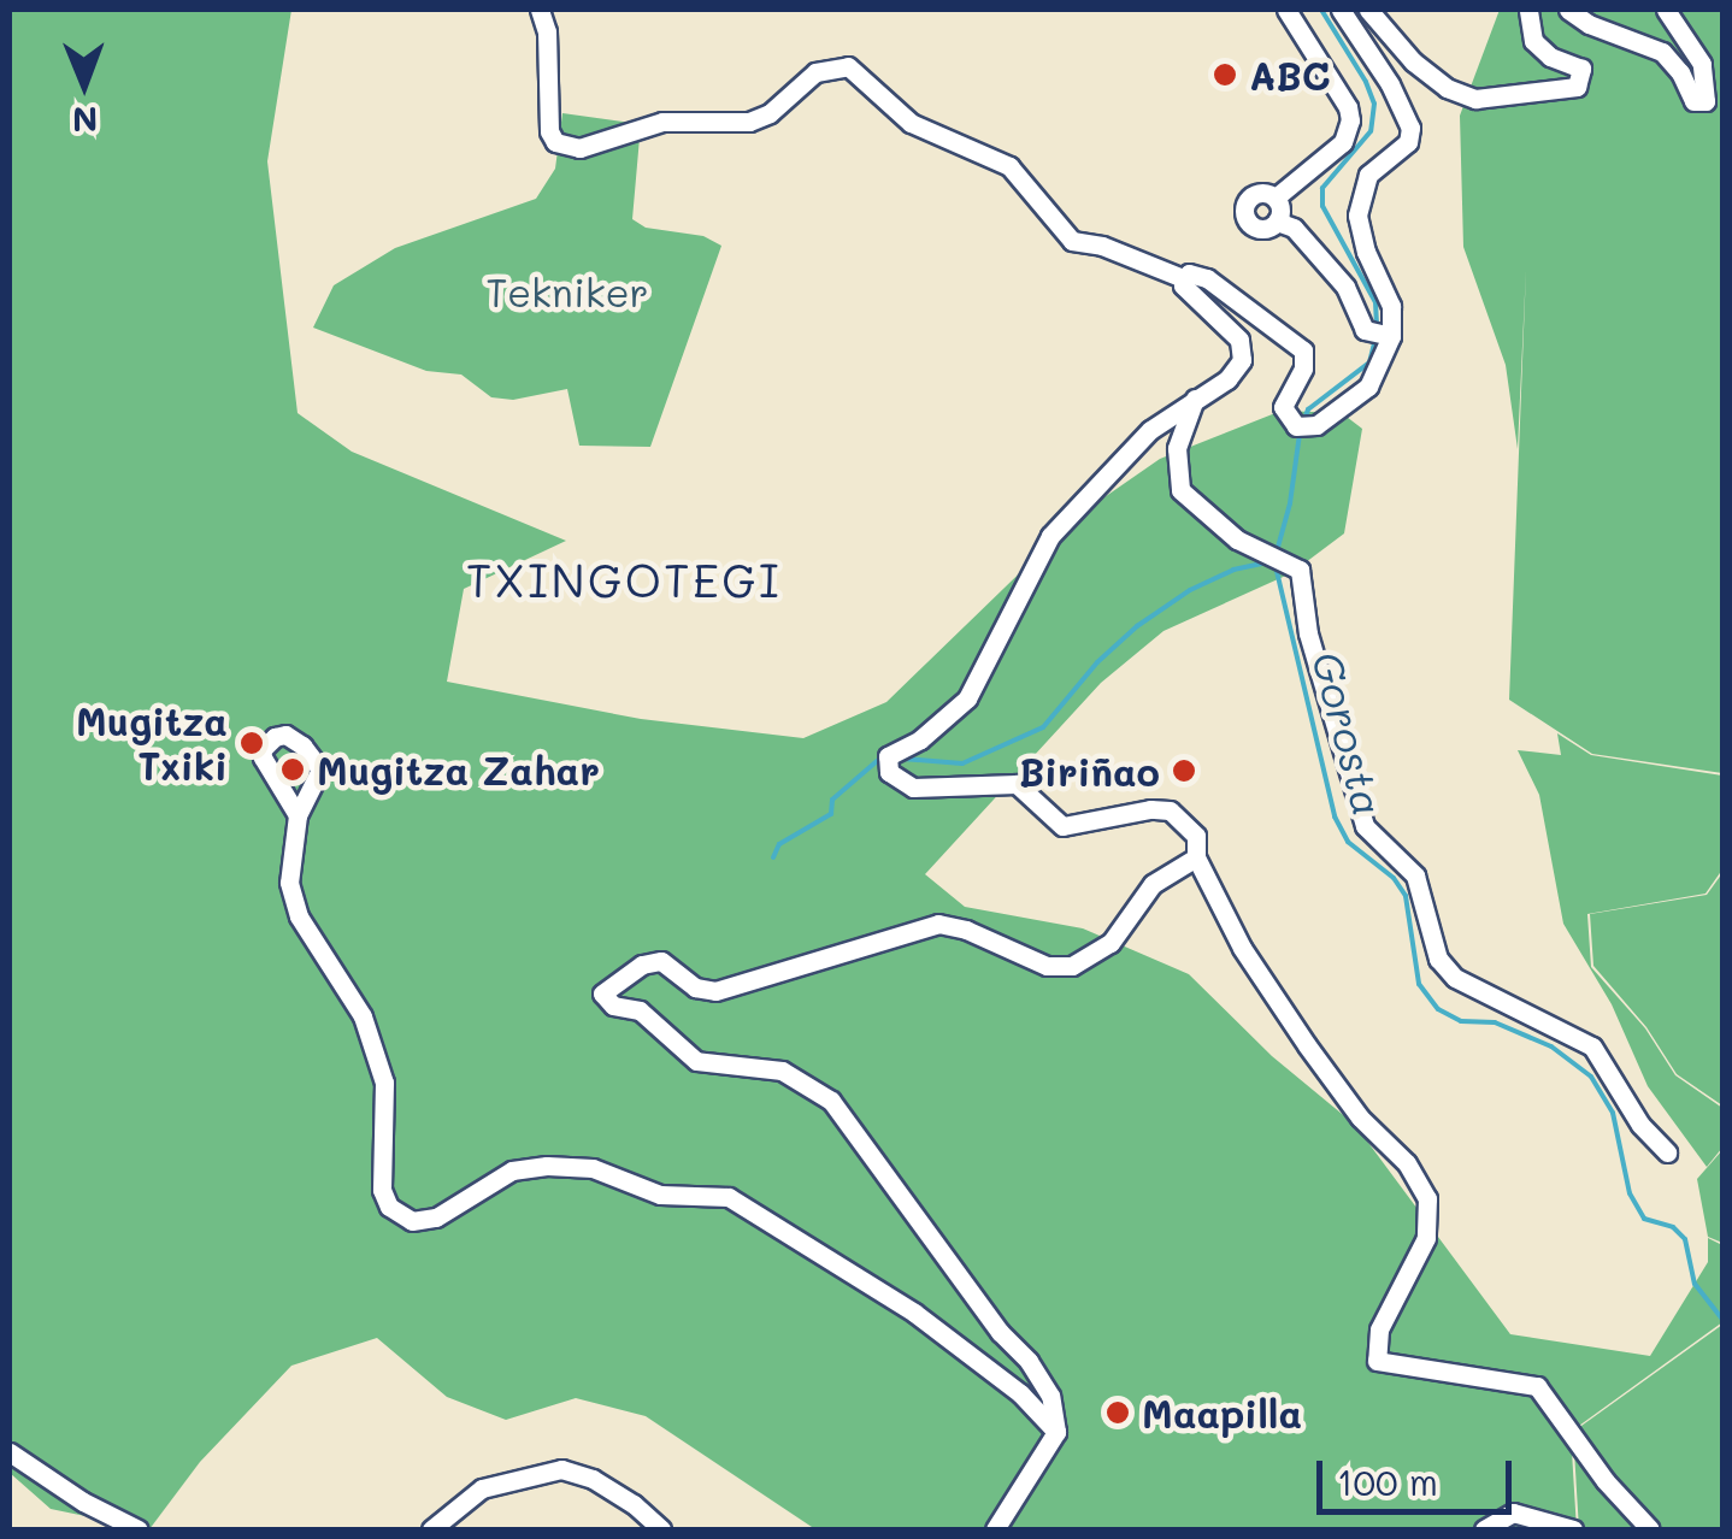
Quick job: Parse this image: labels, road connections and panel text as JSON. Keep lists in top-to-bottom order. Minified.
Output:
{"districts":["TXINGOTEGI"],"water":["Gorosta"],"parks":["Tekniker"],"places":["ABC","Mugitza Txiki","Mugitza Zahar","Biriñao","Maapilla"],"scale_bar":"100 m","north":"bottom"}
